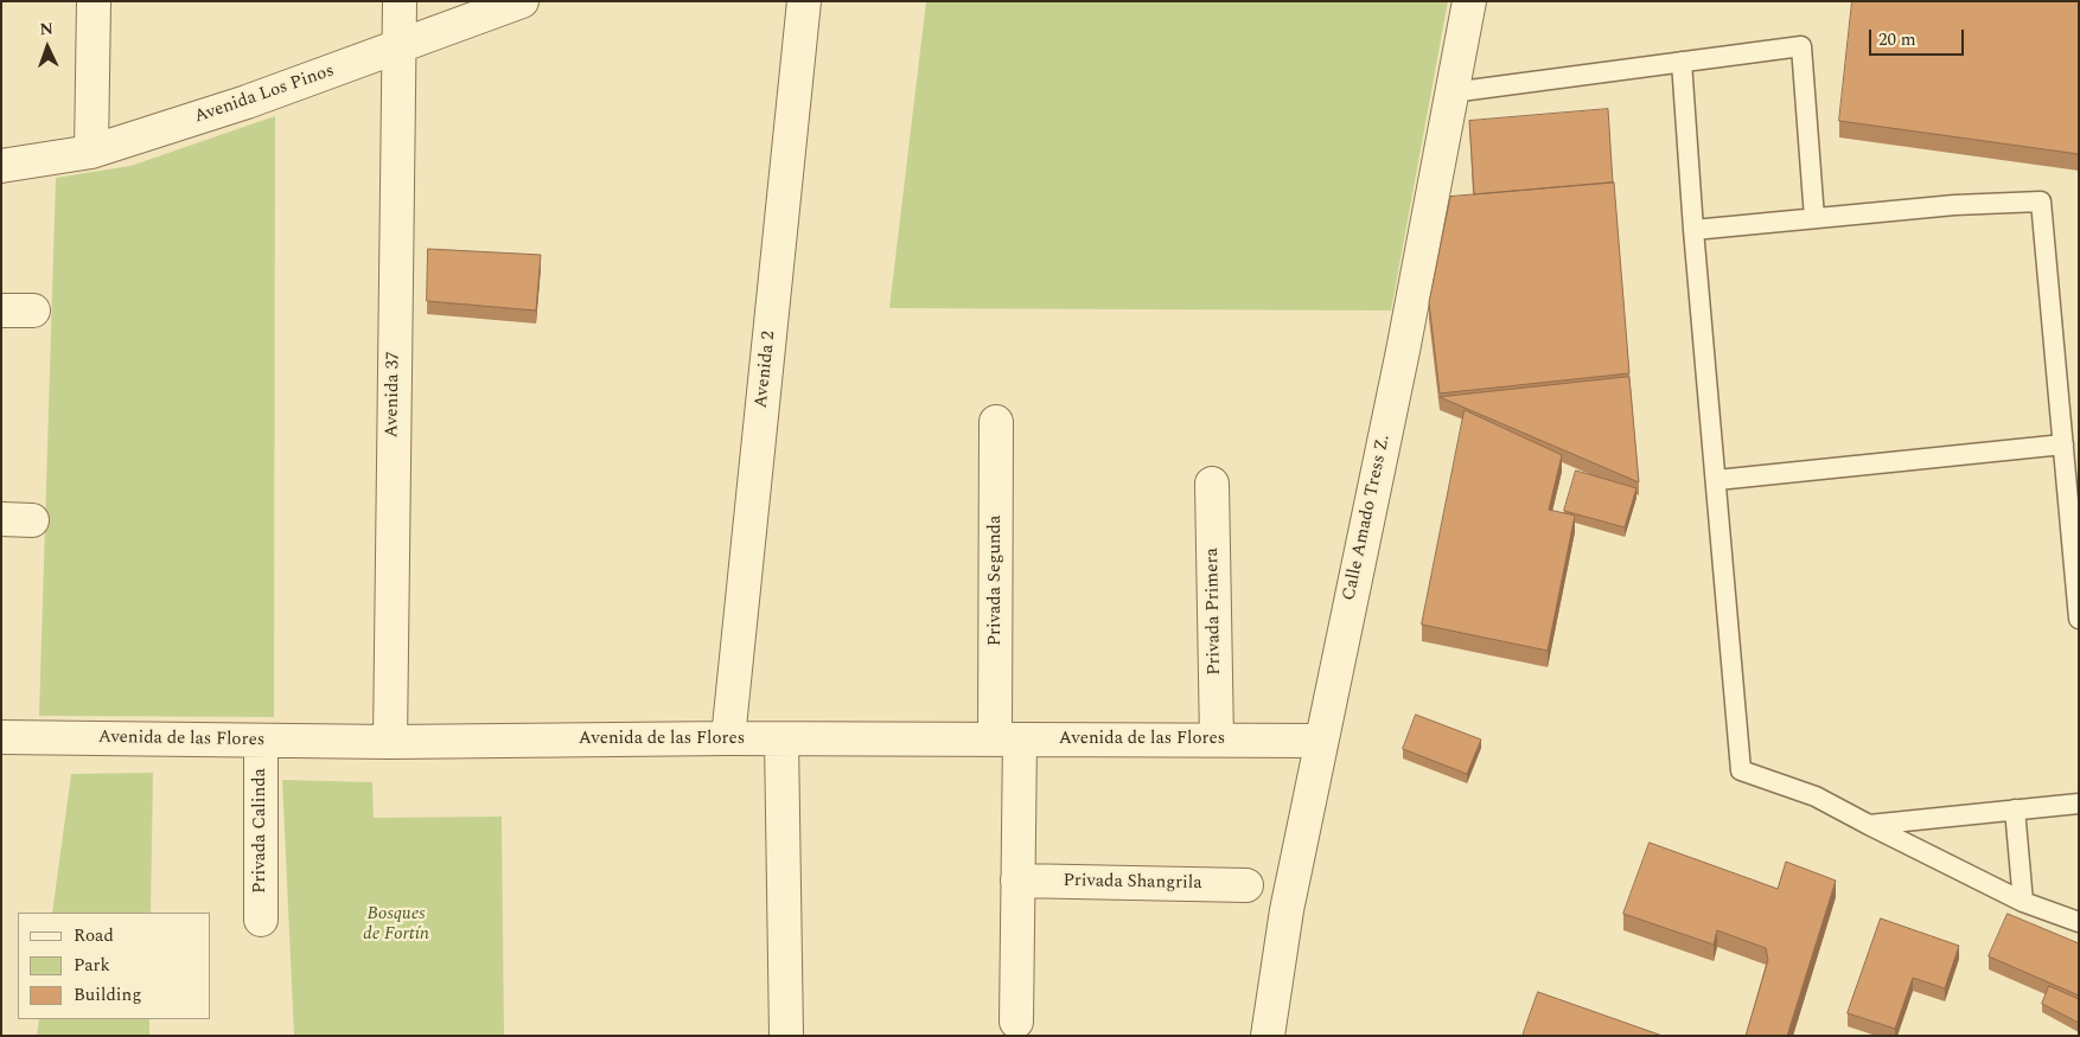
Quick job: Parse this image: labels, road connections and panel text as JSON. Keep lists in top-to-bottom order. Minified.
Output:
{"streets":{"street":["Avenida Los Pinos","Avenida 2","Avenida 37","Calle Amado Tress Z.","Privada Segunda","Privada Primera","Avenida de las Flores","Privada Calinda","Privada Shangrila"]},"crossings":[["Avenida Los Pinos","Avenida 37"],["Avenida 2","Avenida de las Flores"],["Avenida 37","Avenida de las Flores"],["Calle Amado Tress Z.","Avenida de las Flores"],["Privada Segunda","Avenida de las Flores"],["Privada Primera","Avenida de las Flores"],["Avenida de las Flores","Privada Calinda"]],"parks":["Bosques de Fortín"],"legend":["Road","Park","Building"],"scale_bar":"20 m","north":"top"}
